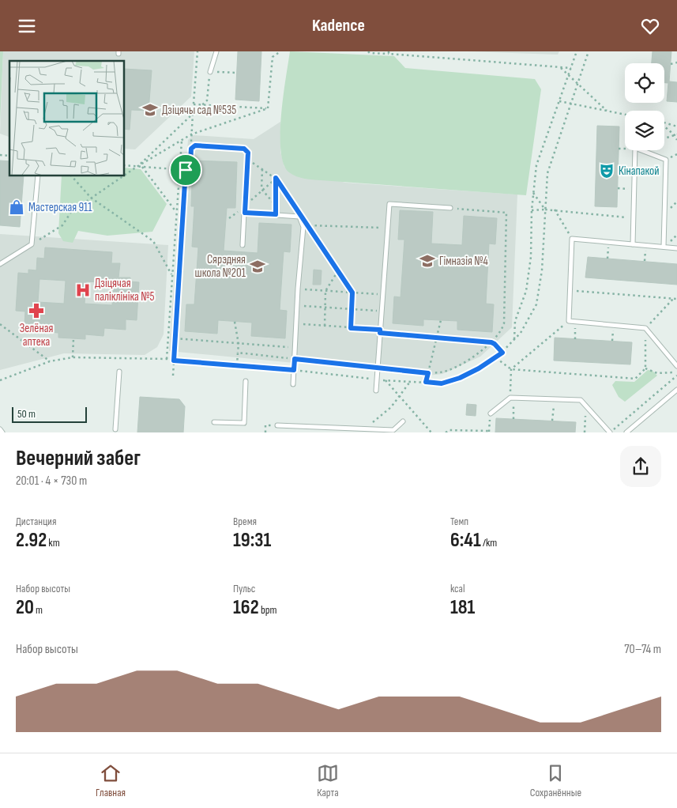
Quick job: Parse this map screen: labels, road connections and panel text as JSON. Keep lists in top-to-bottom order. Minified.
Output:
{"places":{"school or university":["Дзіцячы сад №535","Гімназія №4","Сярэдняя школа №201"],"theatre":["Кінапакой"],"shop":["Мастерская 911"],"hospital":["Дзіцячая паліклініка №5"],"pharmacy":["Зелёная аптека"]},"scale_bar":"50 m","page":{"header":"Kadence","scale":"50 m","heading":["Вечерний забег","20:01 · 4 × 730 m"],"stats":[["Дистанция","2.92 km"],["Время","19:31"],["Темп","6:41 /km"],["Набор высоты","20 m"],["Пульс","162 bpm"],["kcal","181"]],"chart":["Набор высоты","70–74 m"],"tabs":["Главная","Карта","Сохранённые"]}}
